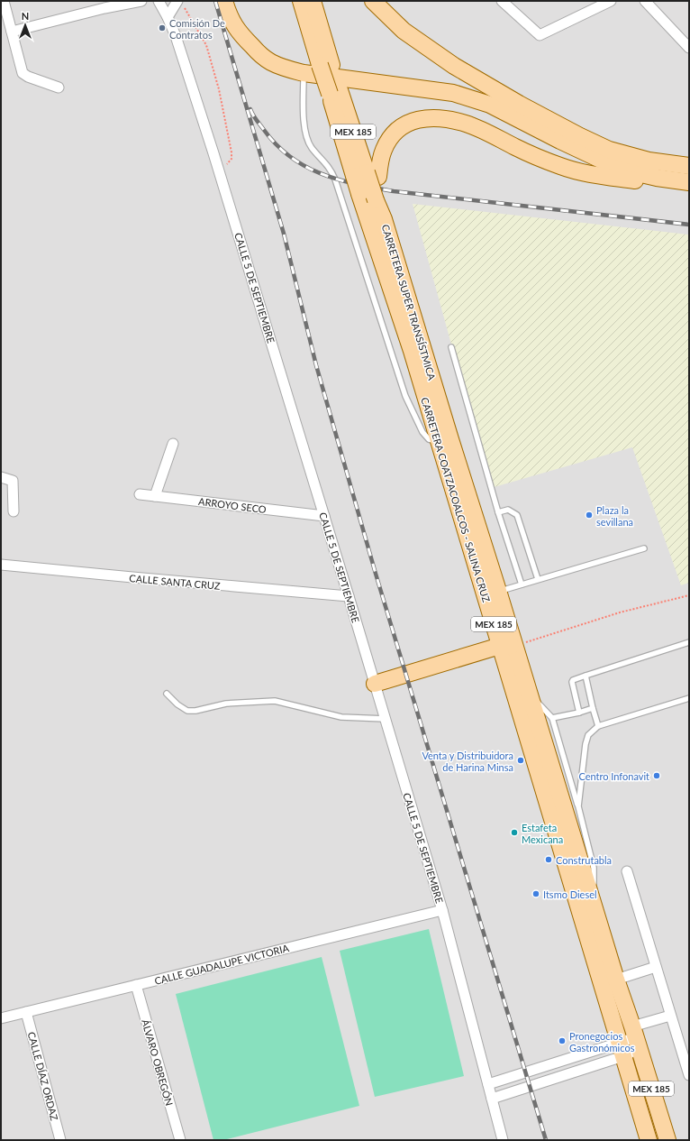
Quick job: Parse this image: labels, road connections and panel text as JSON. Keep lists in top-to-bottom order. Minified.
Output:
{"streets":{"main road":["MEX 185","CARRETERA SUPER TRANSÍSTMICA","CARRETERA COATZACOALCOS - SALINA CRUZ"],"street":["CALLE 5 DE SEPTIEMBRE","ARROYO SECO","CALLE SANTA CRUZ","CALLE GUADALUPE VICTORIA","ÁLVARO OBREGÓN","CALLE DÍAZ ORDAZ"]},"crossings":[["MEX 185","CALLE 5 DE SEPTIEMBRE"],["MEX 185","CARRETERA SUPER TRANSÍSTMICA"],["CALLE 5 DE SEPTIEMBRE","ARROYO SECO"],["CALLE 5 DE SEPTIEMBRE","CALLE SANTA CRUZ"],["CALLE 5 DE SEPTIEMBRE","CALLE GUADALUPE VICTORIA"],["CARRETERA SUPER TRANSÍSTMICA","CARRETERA COATZACOALCOS - SALINA CRUZ"],["CALLE GUADALUPE VICTORIA","ÁLVARO OBREGÓN"],["CALLE GUADALUPE VICTORIA","CALLE DÍAZ ORDAZ"]],"places":["Comisión De Contratos","Plaza la sevillana","Venta y Distribuidora de Harina Minsa","Centro Infonavit","Estafeta Mexicana","Construtabla","Itsmo Diesel","Pronegocios Gastronómicos"],"north":"top"}
